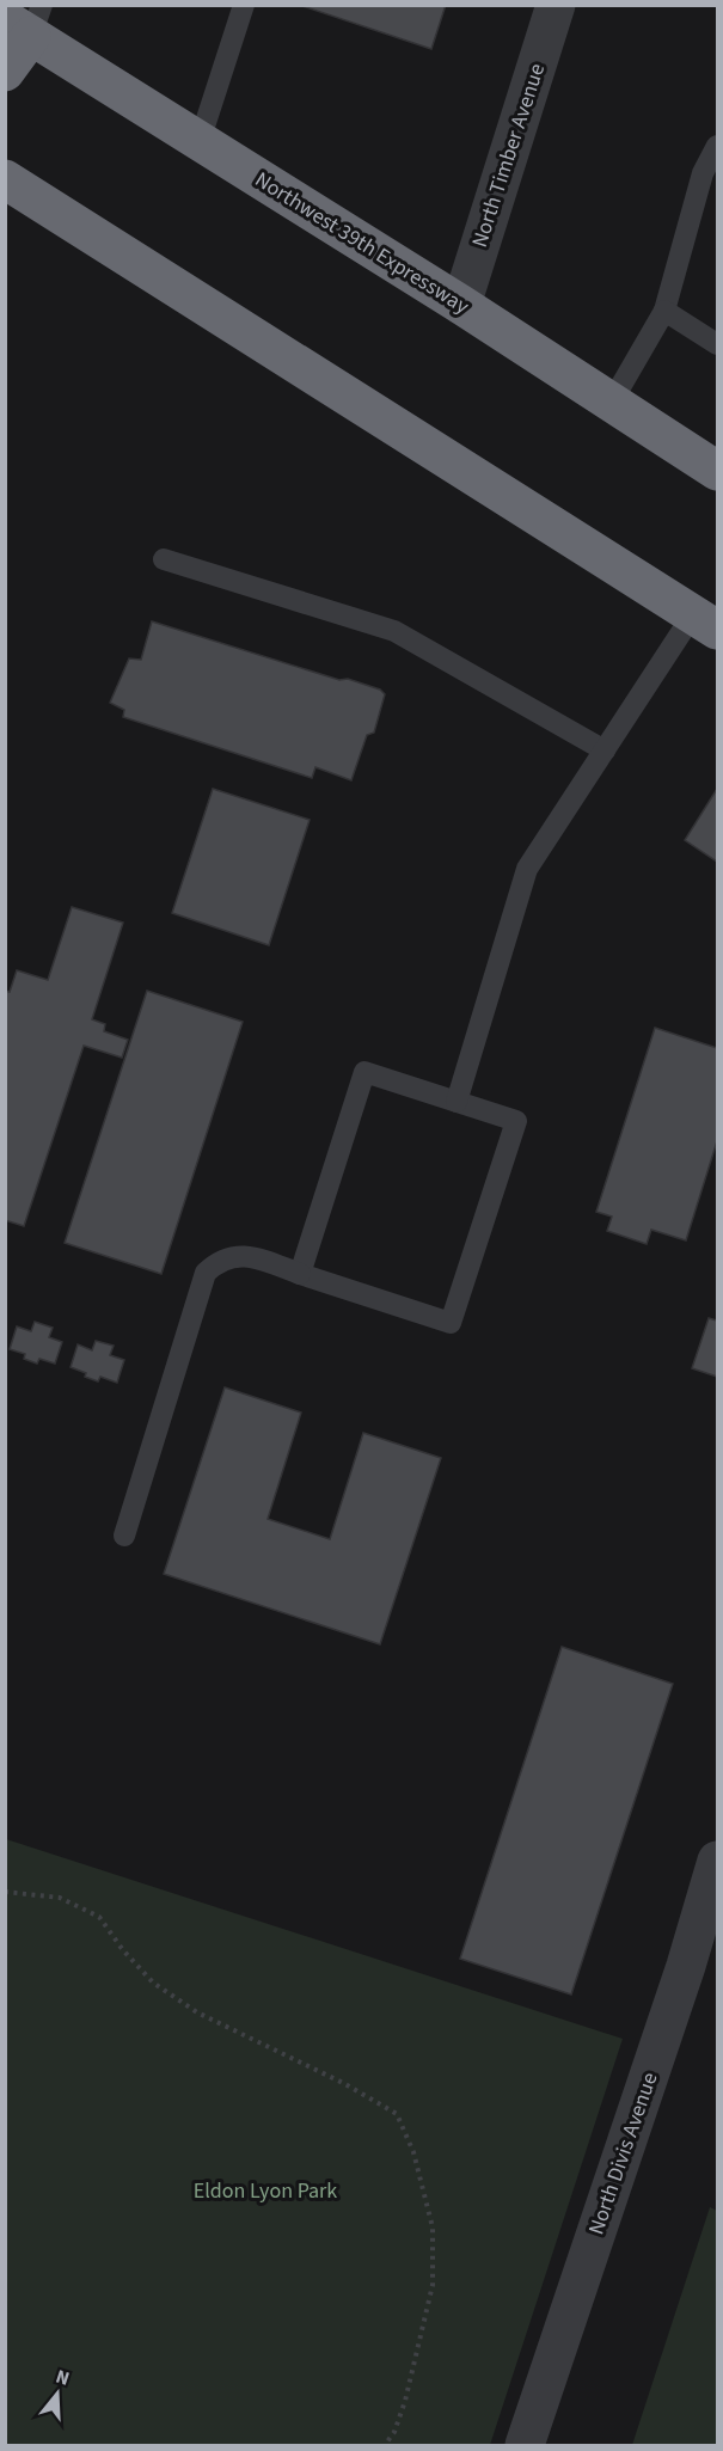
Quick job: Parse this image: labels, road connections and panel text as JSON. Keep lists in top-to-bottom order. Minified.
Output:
{"streets":{"highway":["Northwest 39th Expressway"],"street":["North Timber Avenue","North Divis Avenue"]},"crossings":[["North Timber Avenue","Northwest 39th Expressway"]],"parks":["Eldon Lyon Park"],"north":"top"}
